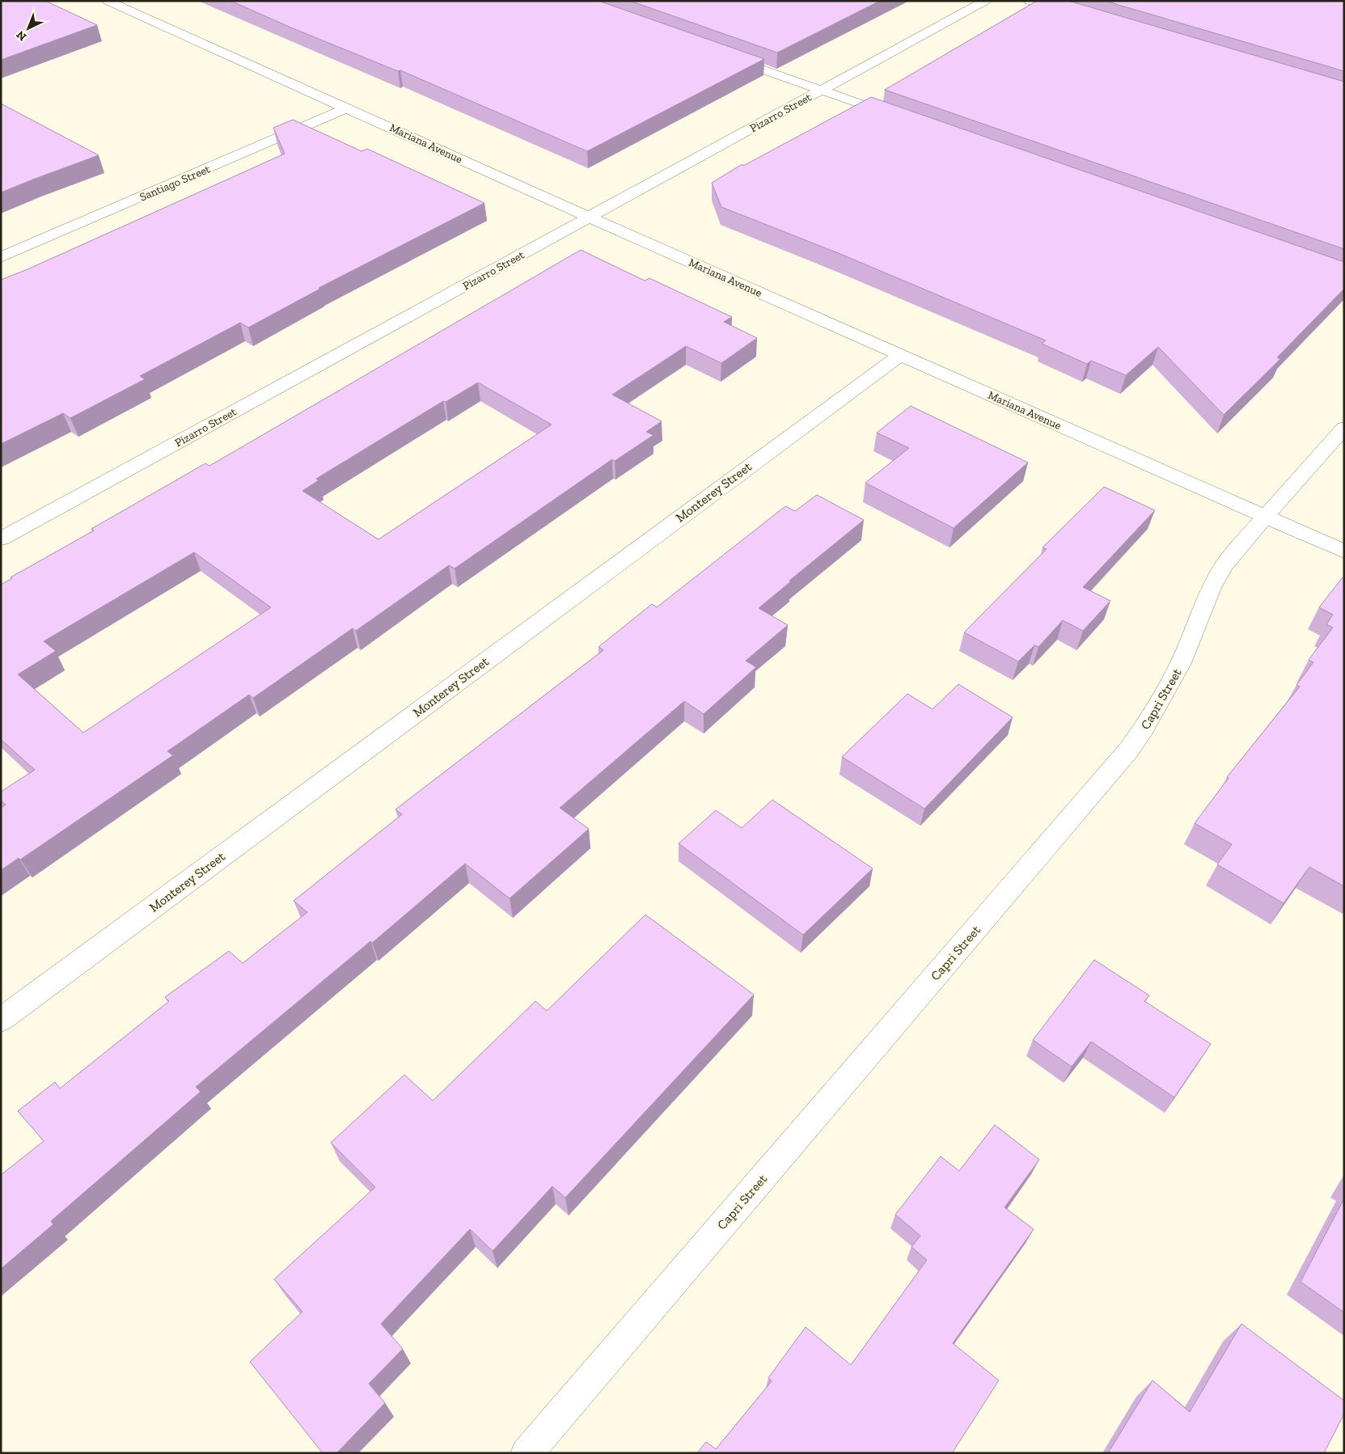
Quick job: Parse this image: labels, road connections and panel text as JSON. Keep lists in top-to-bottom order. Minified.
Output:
{"streets":{"street":["Pizarro Street","Mariana Avenue","Santiago Street","Monterey Street","Capri Street"]},"crossings":[["Pizarro Street","Mariana Avenue"],["Mariana Avenue","Santiago Street"],["Mariana Avenue","Monterey Street"],["Mariana Avenue","Capri Street"]],"north":"bottom left"}
